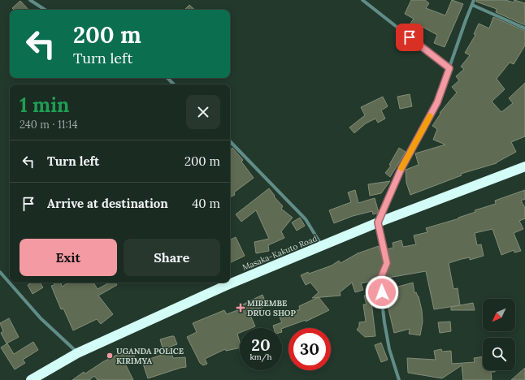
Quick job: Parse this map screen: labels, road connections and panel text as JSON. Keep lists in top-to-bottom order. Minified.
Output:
{"streets":{"highway":["Masaka-Kakuto Road"]},"places":{"health":["MIREMBE DRUG SHOP"],"other":["UGANDA POLICE KIRIMYA"]},"north":"bottom left","page":{"turn":["200 m","Turn left"],"heading":["1 min","240 m · 11:14"],"list":[{"name":"Turn left","value":"200 m"},{"name":"Arrive at destination","value":"40 m"}],"buttons":["Exit","Share"],"speed":"20 km/h","limit":"30"}}
